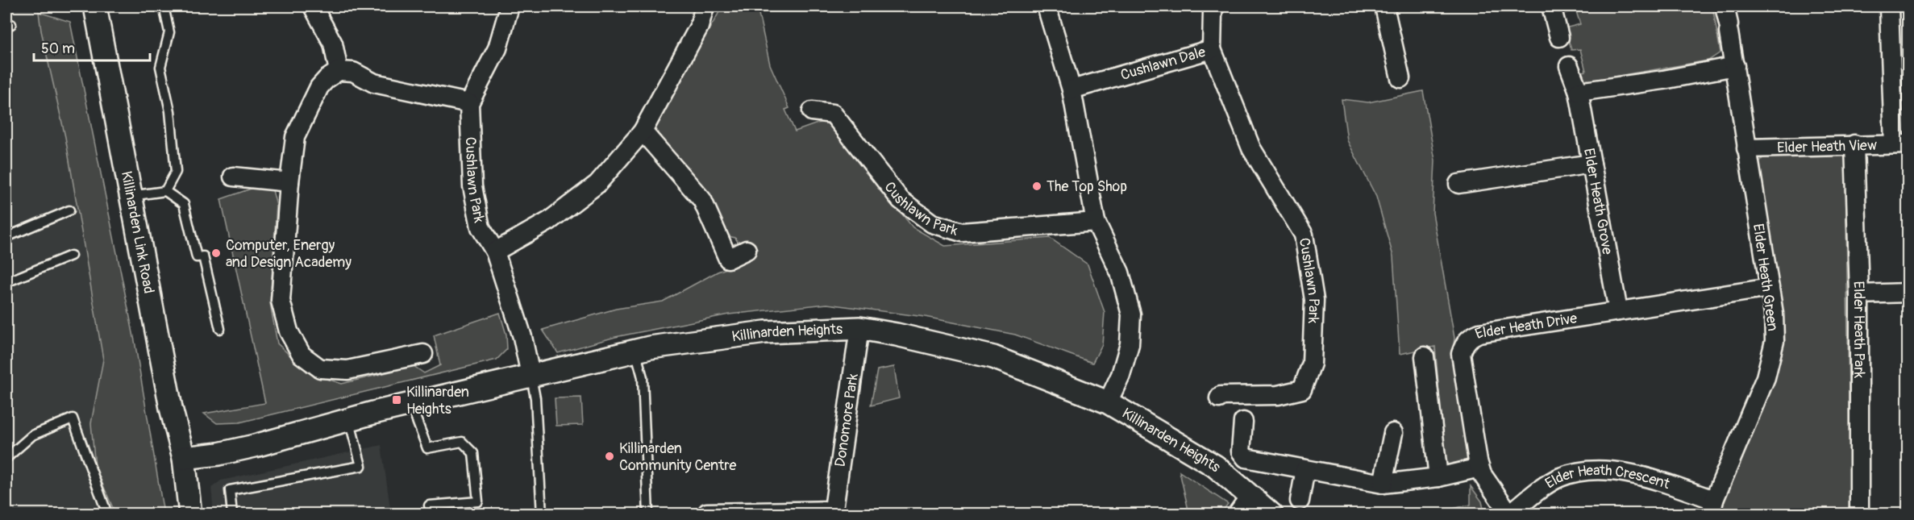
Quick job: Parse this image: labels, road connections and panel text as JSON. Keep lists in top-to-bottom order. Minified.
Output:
{"streets":{"street":["Cushlawn Dale","Elder Heath View","Cushlawn Park","Elder Heath Grove","Killinarden Link Road","Elder Heath Green","Elder Heath Drive","Elder Heath Park","Killinarden Heights","Donomore Park","Elder Heath Crescent"]},"crossings":[["Cushlawn Dale","Cushlawn Park"],["Elder Heath View","Elder Heath Green"],["Elder Heath View","Elder Heath Park"],["Cushlawn Park","Killinarden Heights"],["Elder Heath Grove","Elder Heath Drive"],["Killinarden Link Road","Killinarden Heights"],["Elder Heath Green","Elder Heath Drive"],["Elder Heath Green","Elder Heath Crescent"],["Elder Heath Drive","Elder Heath Crescent"],["Killinarden Heights","Donomore Park"]],"places":{"other":["The Top Shop","Computer, Energy and Design Academy","Killinarden Community Centre"],"transit":["Killinarden Heights"]},"scale_bar":"50 m"}
